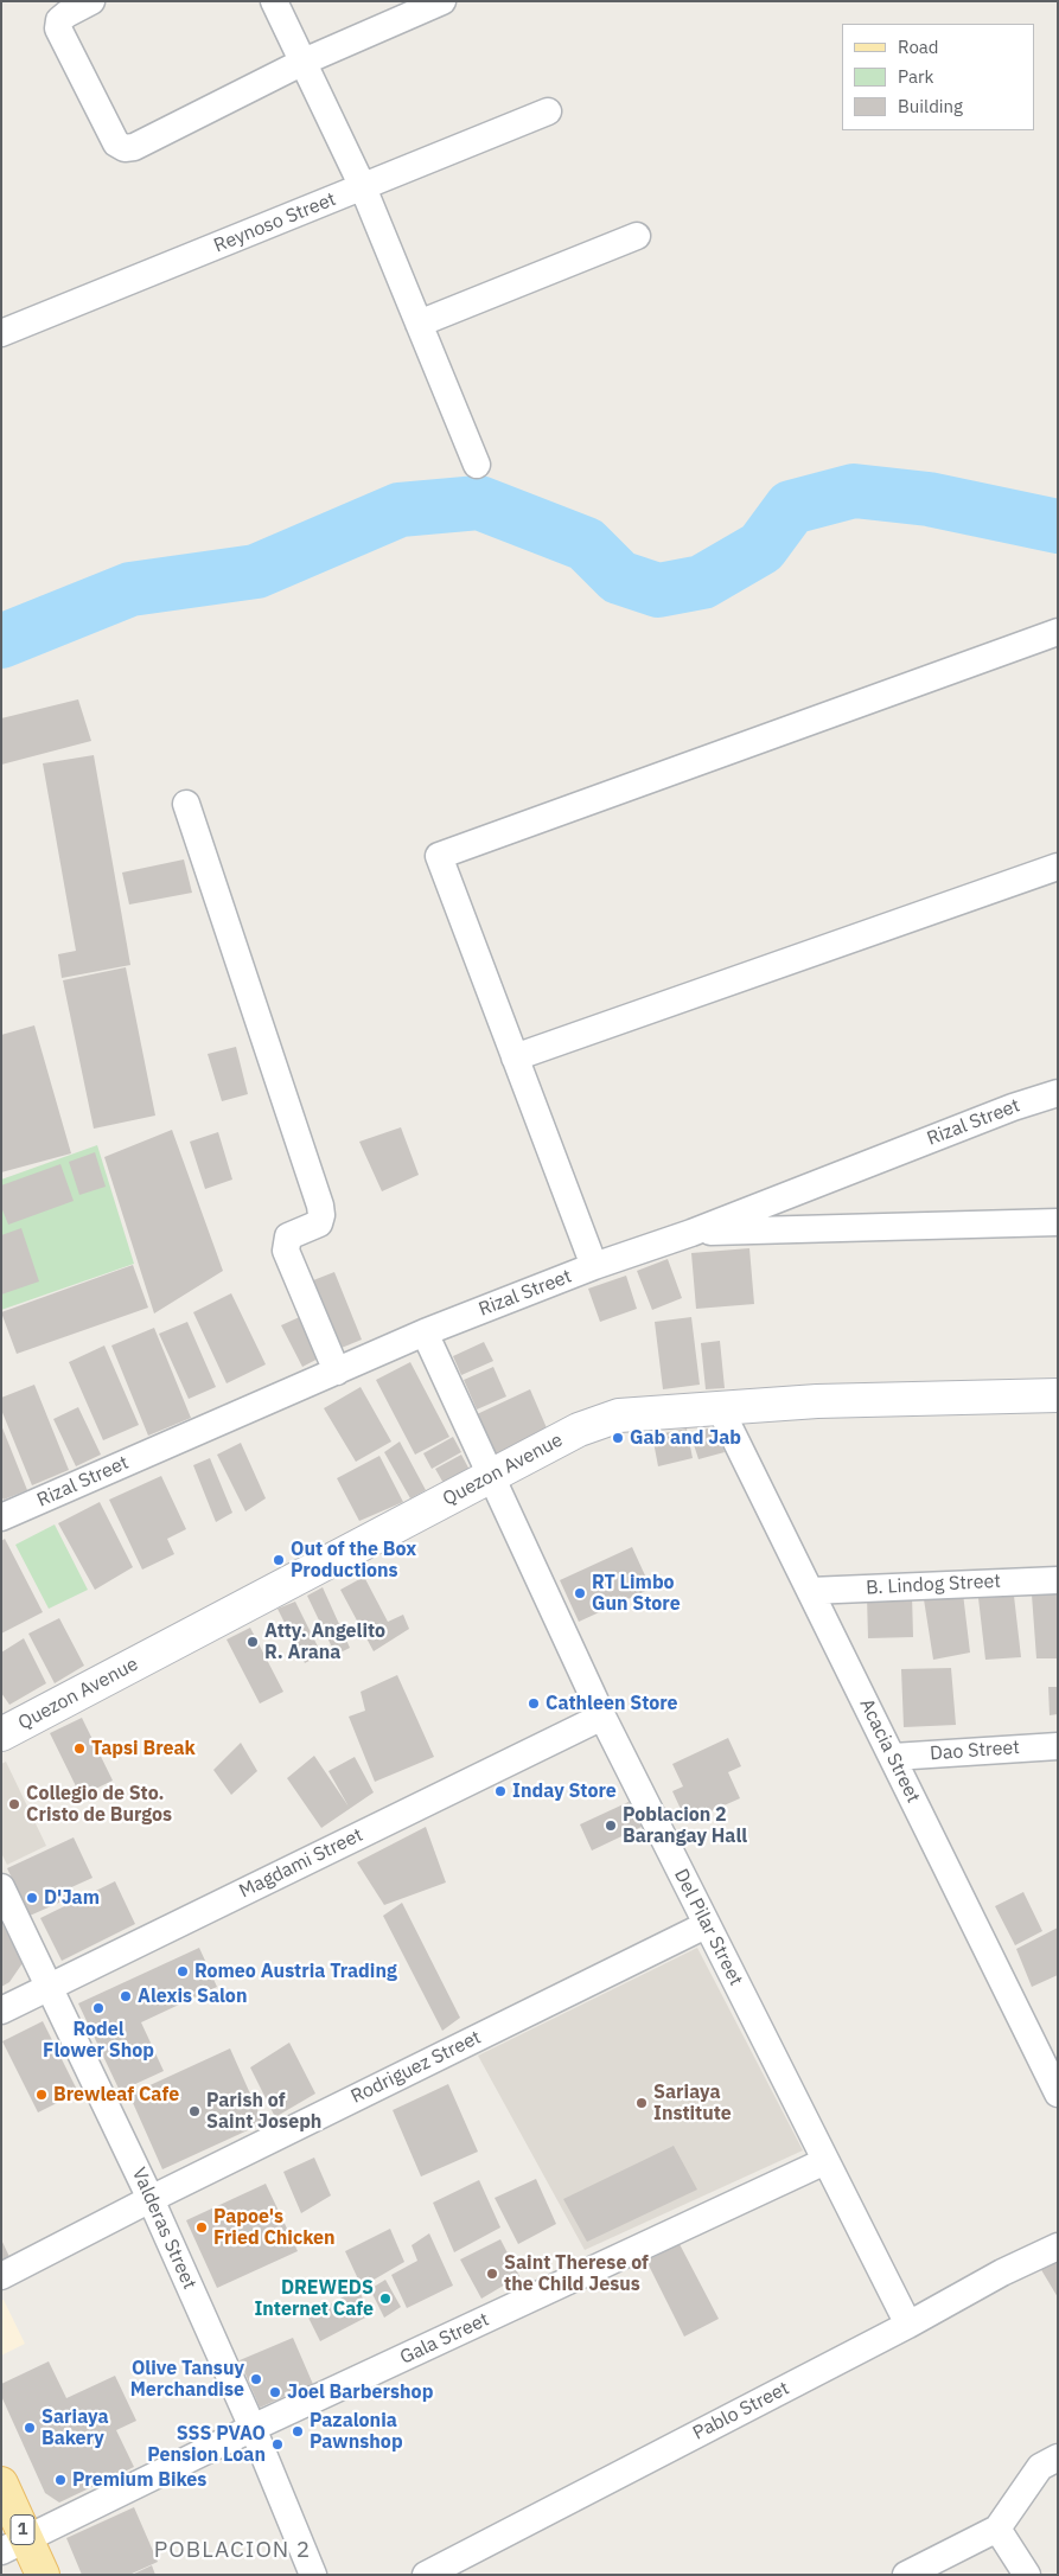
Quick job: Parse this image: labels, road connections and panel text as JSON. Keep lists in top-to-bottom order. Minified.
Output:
{"streets":{"main road":["1"],"street":["Reynoso Street","Rizal Street","Quezon Avenue","B. Lindog Street","Acacia Street","Dao Street","Magdami Street","Del Pilar Street","Rodriguez Street","Valderas Street","Gala Street","Pablo Street"]},"crossings":[["Rizal Street","Del Pilar Street"],["Quezon Avenue","Acacia Street"],["Quezon Avenue","Del Pilar Street"],["B. Lindog Street","Acacia Street"],["Acacia Street","Dao Street"],["Magdami Street","Del Pilar Street"],["Magdami Street","Valderas Street"],["Del Pilar Street","Rodriguez Street"],["Del Pilar Street","Gala Street"],["Del Pilar Street","Pablo Street"],["Rodriguez Street","Valderas Street"],["Valderas Street","Gala Street"],["Gala Street","1"]],"districts":["POBLACION 2"],"places":["Gab and Jab","Out of the Box Productions","RT Limbo Gun Store","Atty. Angelito R. Arana","Cathleen Store","Tapsi Break","Inday Store","Collegio de Sto. Cristo de Burgos","Poblacion 2 Barangay Hall","D'Jam","Romeo Austria Trading","Alexis Salon","Rodel Flower Shop","Brewleaf Cafe","Sariaya Institute","Parish of Saint Joseph","Papoe's Fried Chicken","Saint Therese of the Child Jesus","DREWEDS Internet Cafe","Olive Tansuy Merchandise","Joel Barbershop","Sariaya Bakery","Pazalonia Pawnshop","SSS PVAO Pension Loan","Premium Bikes"],"legend":["Road","Park","Building"]}
